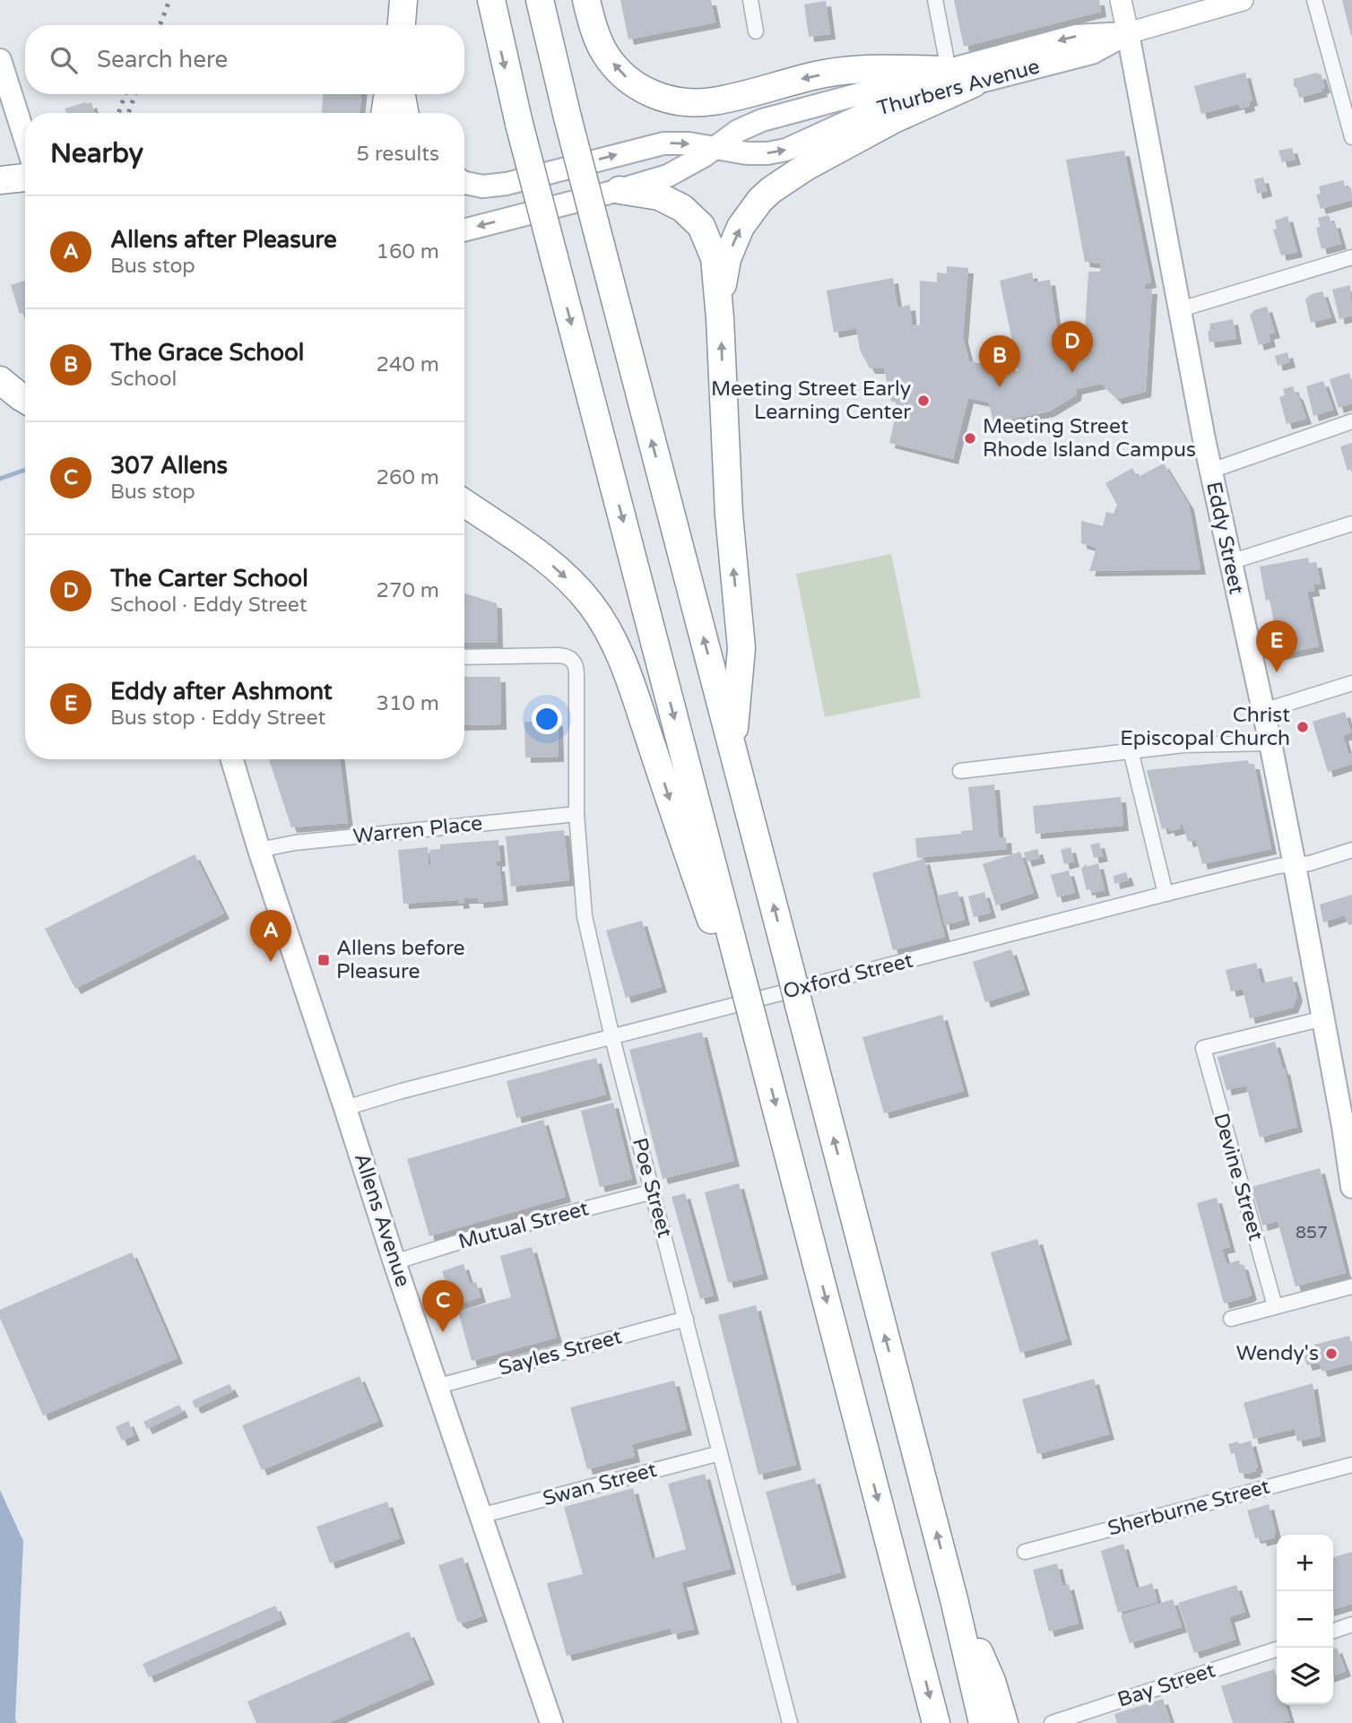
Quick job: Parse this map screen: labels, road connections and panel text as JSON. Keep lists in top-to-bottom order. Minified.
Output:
{"streets":{"main road":["Thurbers Avenue","Eddy Street","Allens Avenue"],"street":["Warren Place","Oxford Street","Devine Street","Poe Street","Mutual Street","Sayles Street","Swan Street","Sherburne Street","Bay Street"]},"crossings":[["Thurbers Avenue","Eddy Street"],["Eddy Street","Oxford Street"],["Eddy Street","Devine Street"],["Warren Place","Poe Street"],["Warren Place","Allens Avenue"],["Oxford Street","Poe Street"],["Oxford Street","Allens Avenue"],["Poe Street","Mutual Street"],["Poe Street","Sayles Street"],["Poe Street","Swan Street"],["Allens Avenue","Mutual Street"],["Allens Avenue","Sayles Street"],["Allens Avenue","Swan Street"]],"places":{"other":["Meeting Street Early Learning Center","Meeting Street Rhode Island Campus","Christ Episcopal Church","Wendy's"],"transit":["Allens before Pleasure"]},"house_numbers":["857"],"page":{"search":"Search here","heading":["Nearby","5 results"],"list":[{"mark":"A","name":"Allens after Pleasure","note":"Bus stop","value":"160 m"},{"mark":"B","name":"The Grace School","note":"School","value":"240 m"},{"mark":"C","name":"307 Allens","note":"Bus stop","value":"260 m"},{"mark":"D","name":"The Carter School","note":"School · Eddy Street","value":"270 m"},{"mark":"E","name":"Eddy after Ashmont","note":"Bus stop · Eddy Street","value":"310 m"}],"pins":["D","B","E","A","C"],"map_buttons":["+","−"]}}
